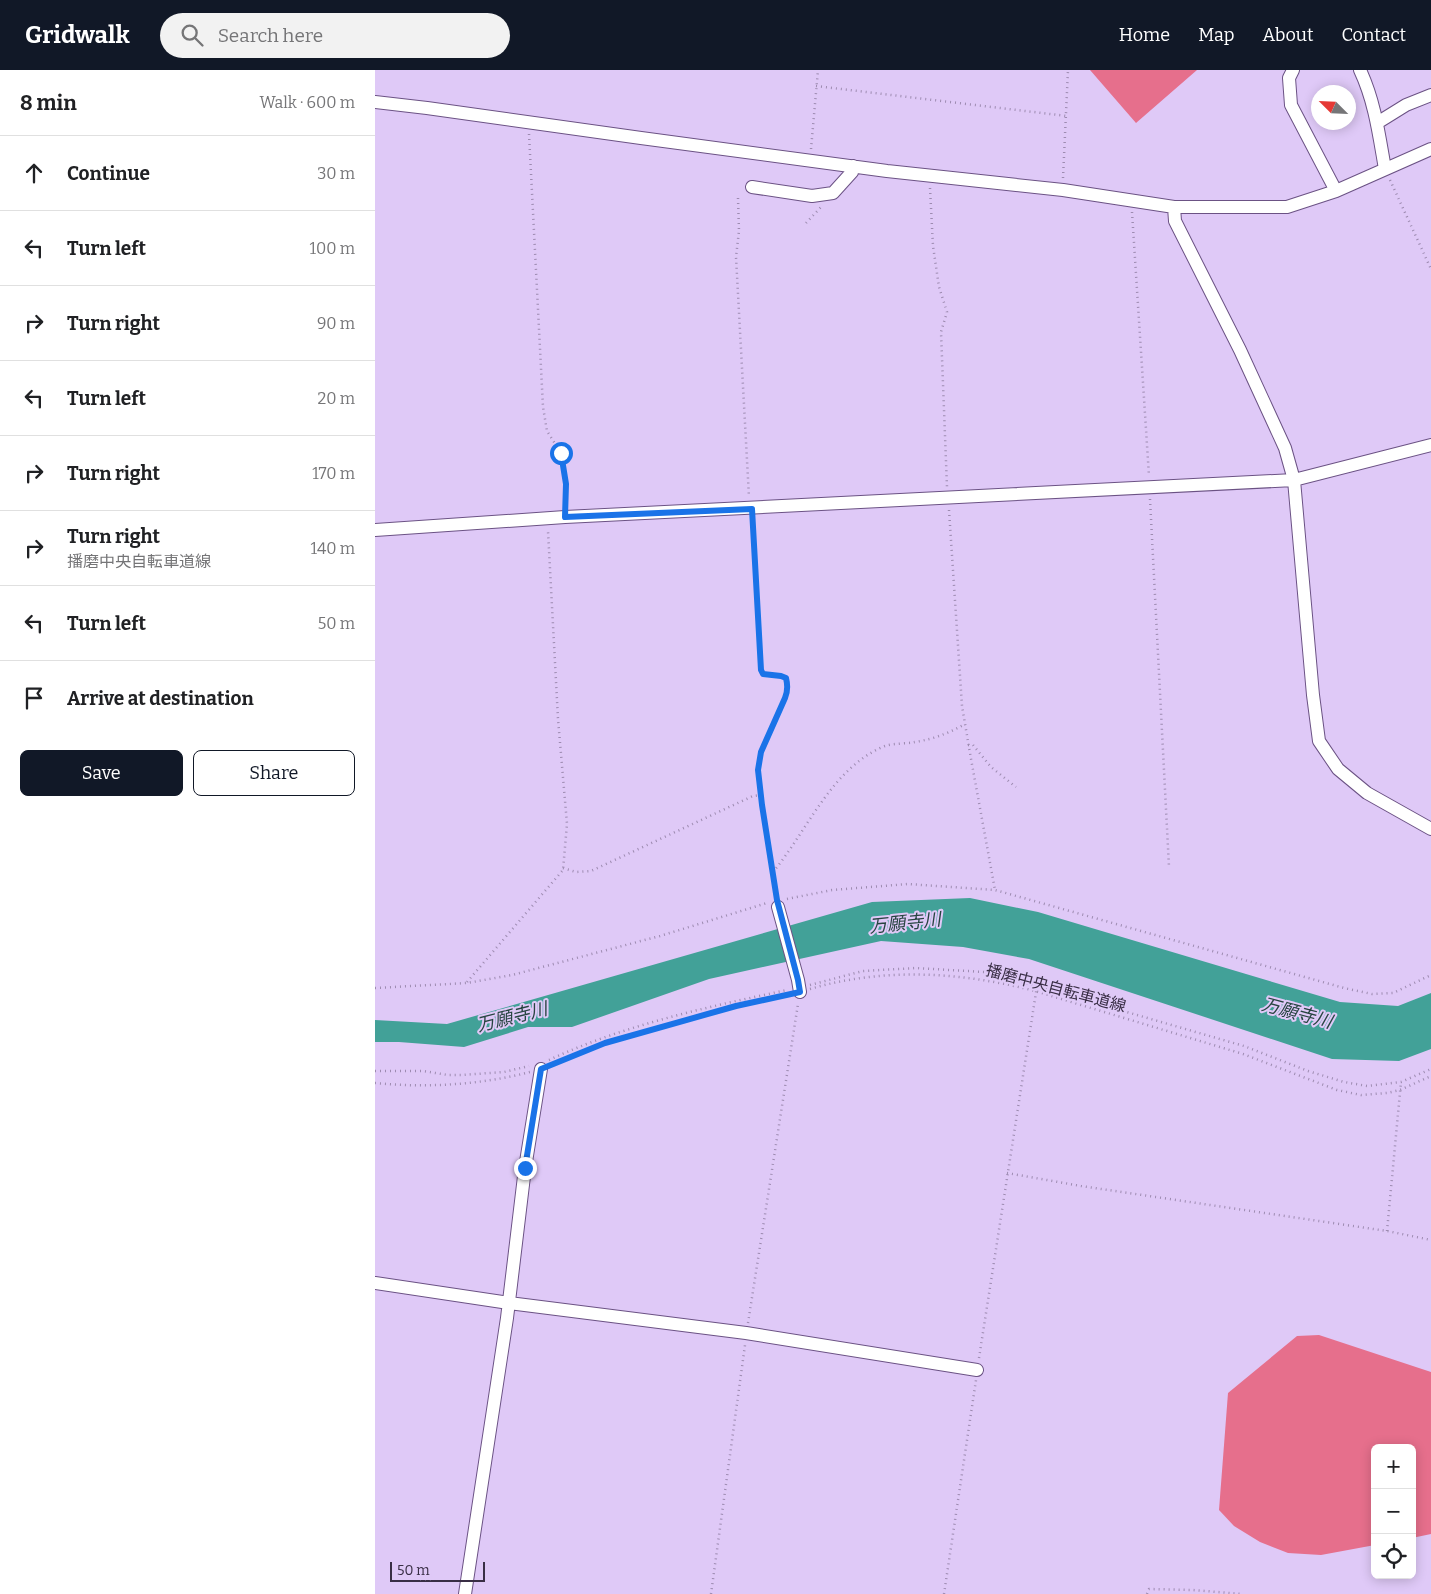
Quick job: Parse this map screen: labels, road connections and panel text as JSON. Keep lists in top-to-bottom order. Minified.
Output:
{"streets":{"path":["播磨中央自転車道線"]},"water":["万願寺川"],"scale_bar":"50 m","north":"top left","page":{"header":"Gridwalk","search":"Search here","nav":["Home","Map","About","Contact"],"heading":["8 min","Walk · 600 m"],"list":[["Continue","30 m"],["Turn left","100 m"],["Turn right","90 m"],["Turn left","20 m"],["Turn right","170 m"],["Turn right","播磨中央自転車道線","140 m"],["Turn left","50 m"],"Arrive at destination"],"buttons":["Save","Share"],"map_buttons":["+","−"],"scale":"50 m"}}
